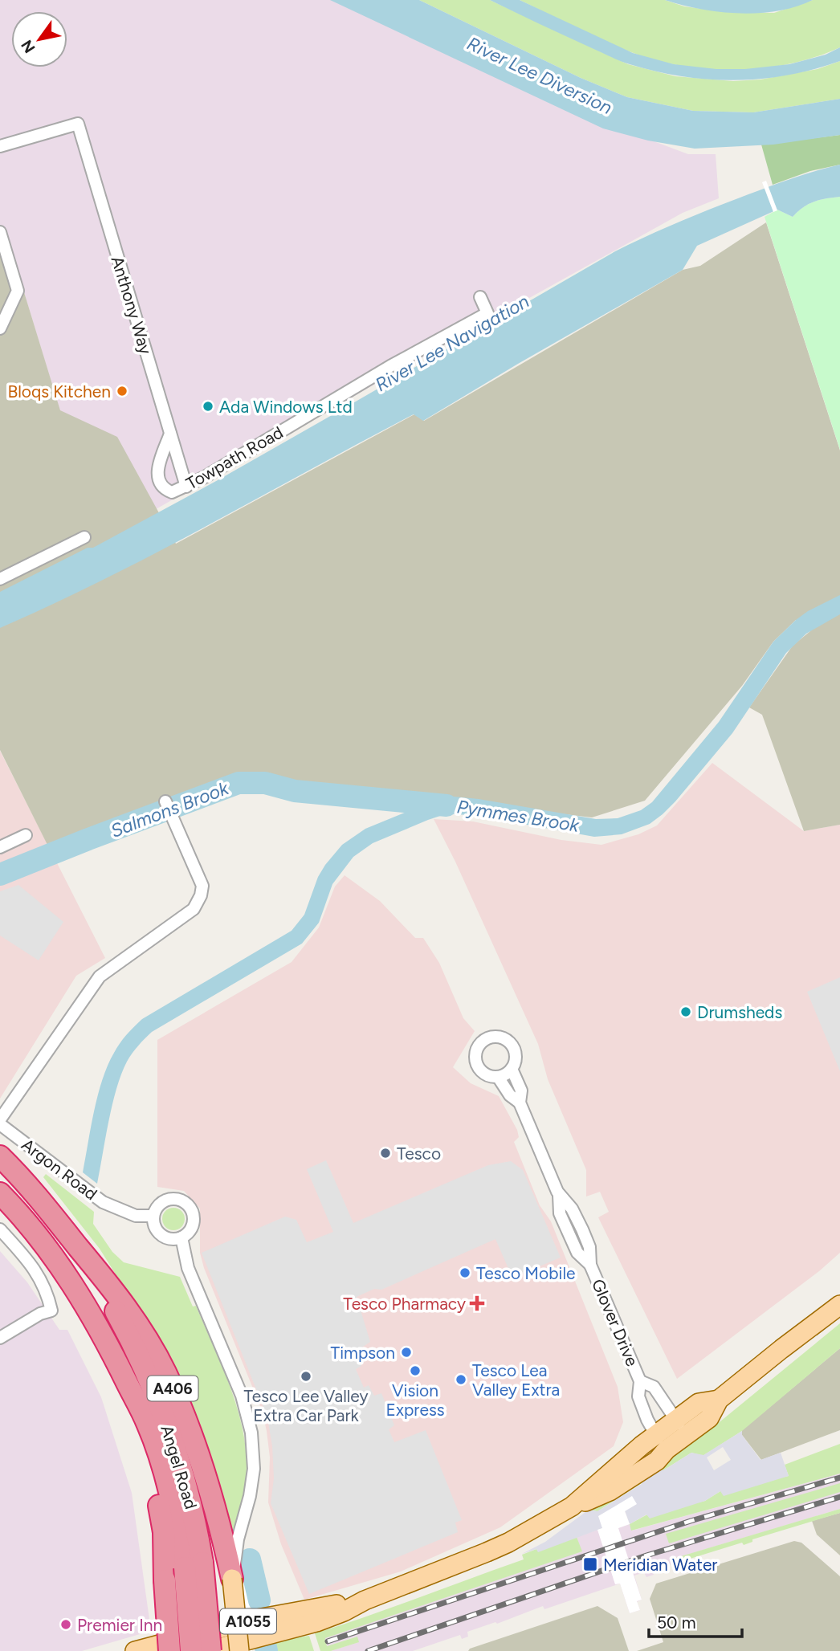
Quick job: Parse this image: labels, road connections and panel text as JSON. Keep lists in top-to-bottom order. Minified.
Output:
{"streets":{"highway":["A406","Angel Road"],"main road":["A1055"],"street":["Anthony Way","Towpath Road","Argon Road","Glover Drive"]},"crossings":[["Anthony Way","Towpath Road"],["Glover Drive","A1055"],["A406","Angel Road"],["Angel Road","A1055"]],"water":["River Lee Diversion","River Lee Navigation","Salmons Brook","Pymmes Brook"],"places":{"other":["Bloqs Kitchen","Ada Windows Ltd","Drumsheds","Tesco","Tesco Mobile","Timpson","Vision Express","Tesco Lee Valley Extra Car Park","Tesco Lea Valley Extra","Premier Inn"],"health":["Tesco Pharmacy"],"transit":["Meridian Water"]},"scale_bar":"50 m","north":"bottom left"}
